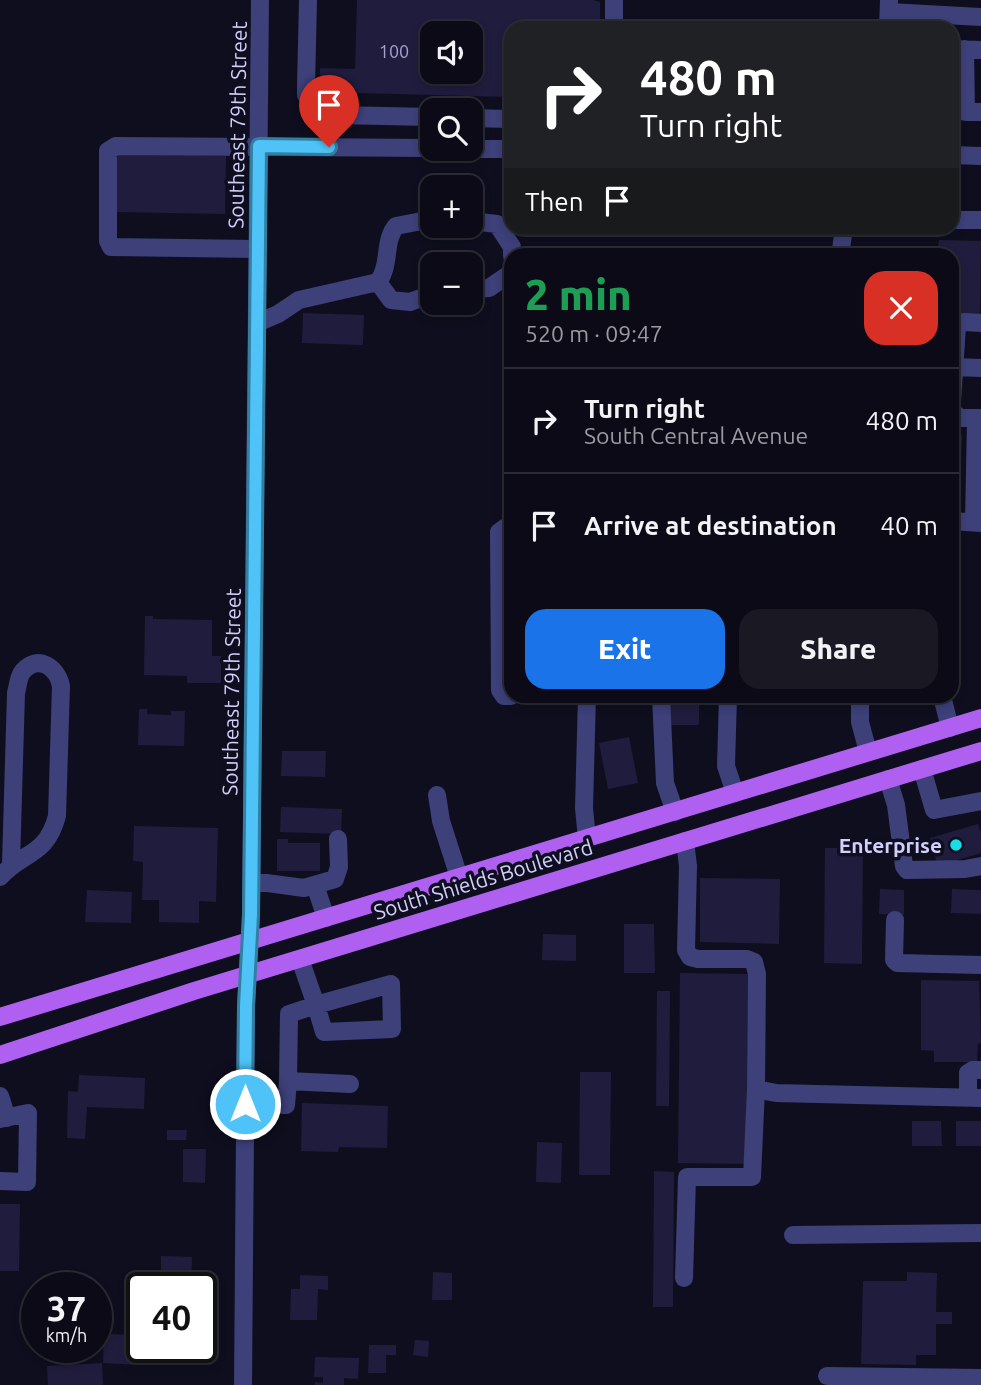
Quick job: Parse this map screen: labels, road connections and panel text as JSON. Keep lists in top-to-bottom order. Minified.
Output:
{"streets":{"main road":["South Shields Boulevard"],"street":["Southeast 79th Street"]},"crossings":[["Southeast 79th Street","South Shields Boulevard"]],"places":["Enterprise"],"house_numbers":["100"],"page":{"map_buttons":["+","−"],"turn":["480 m","Turn right"],"then":"Then","heading":["2 min","520 m · 09:47"],"list":[{"name":"Turn right","note":"South Central Avenue","value":"480 m"},{"name":"Arrive at destination","value":"40 m"}],"buttons":["Exit","Share"],"speed":"37 km/h","limit":"40"}}
